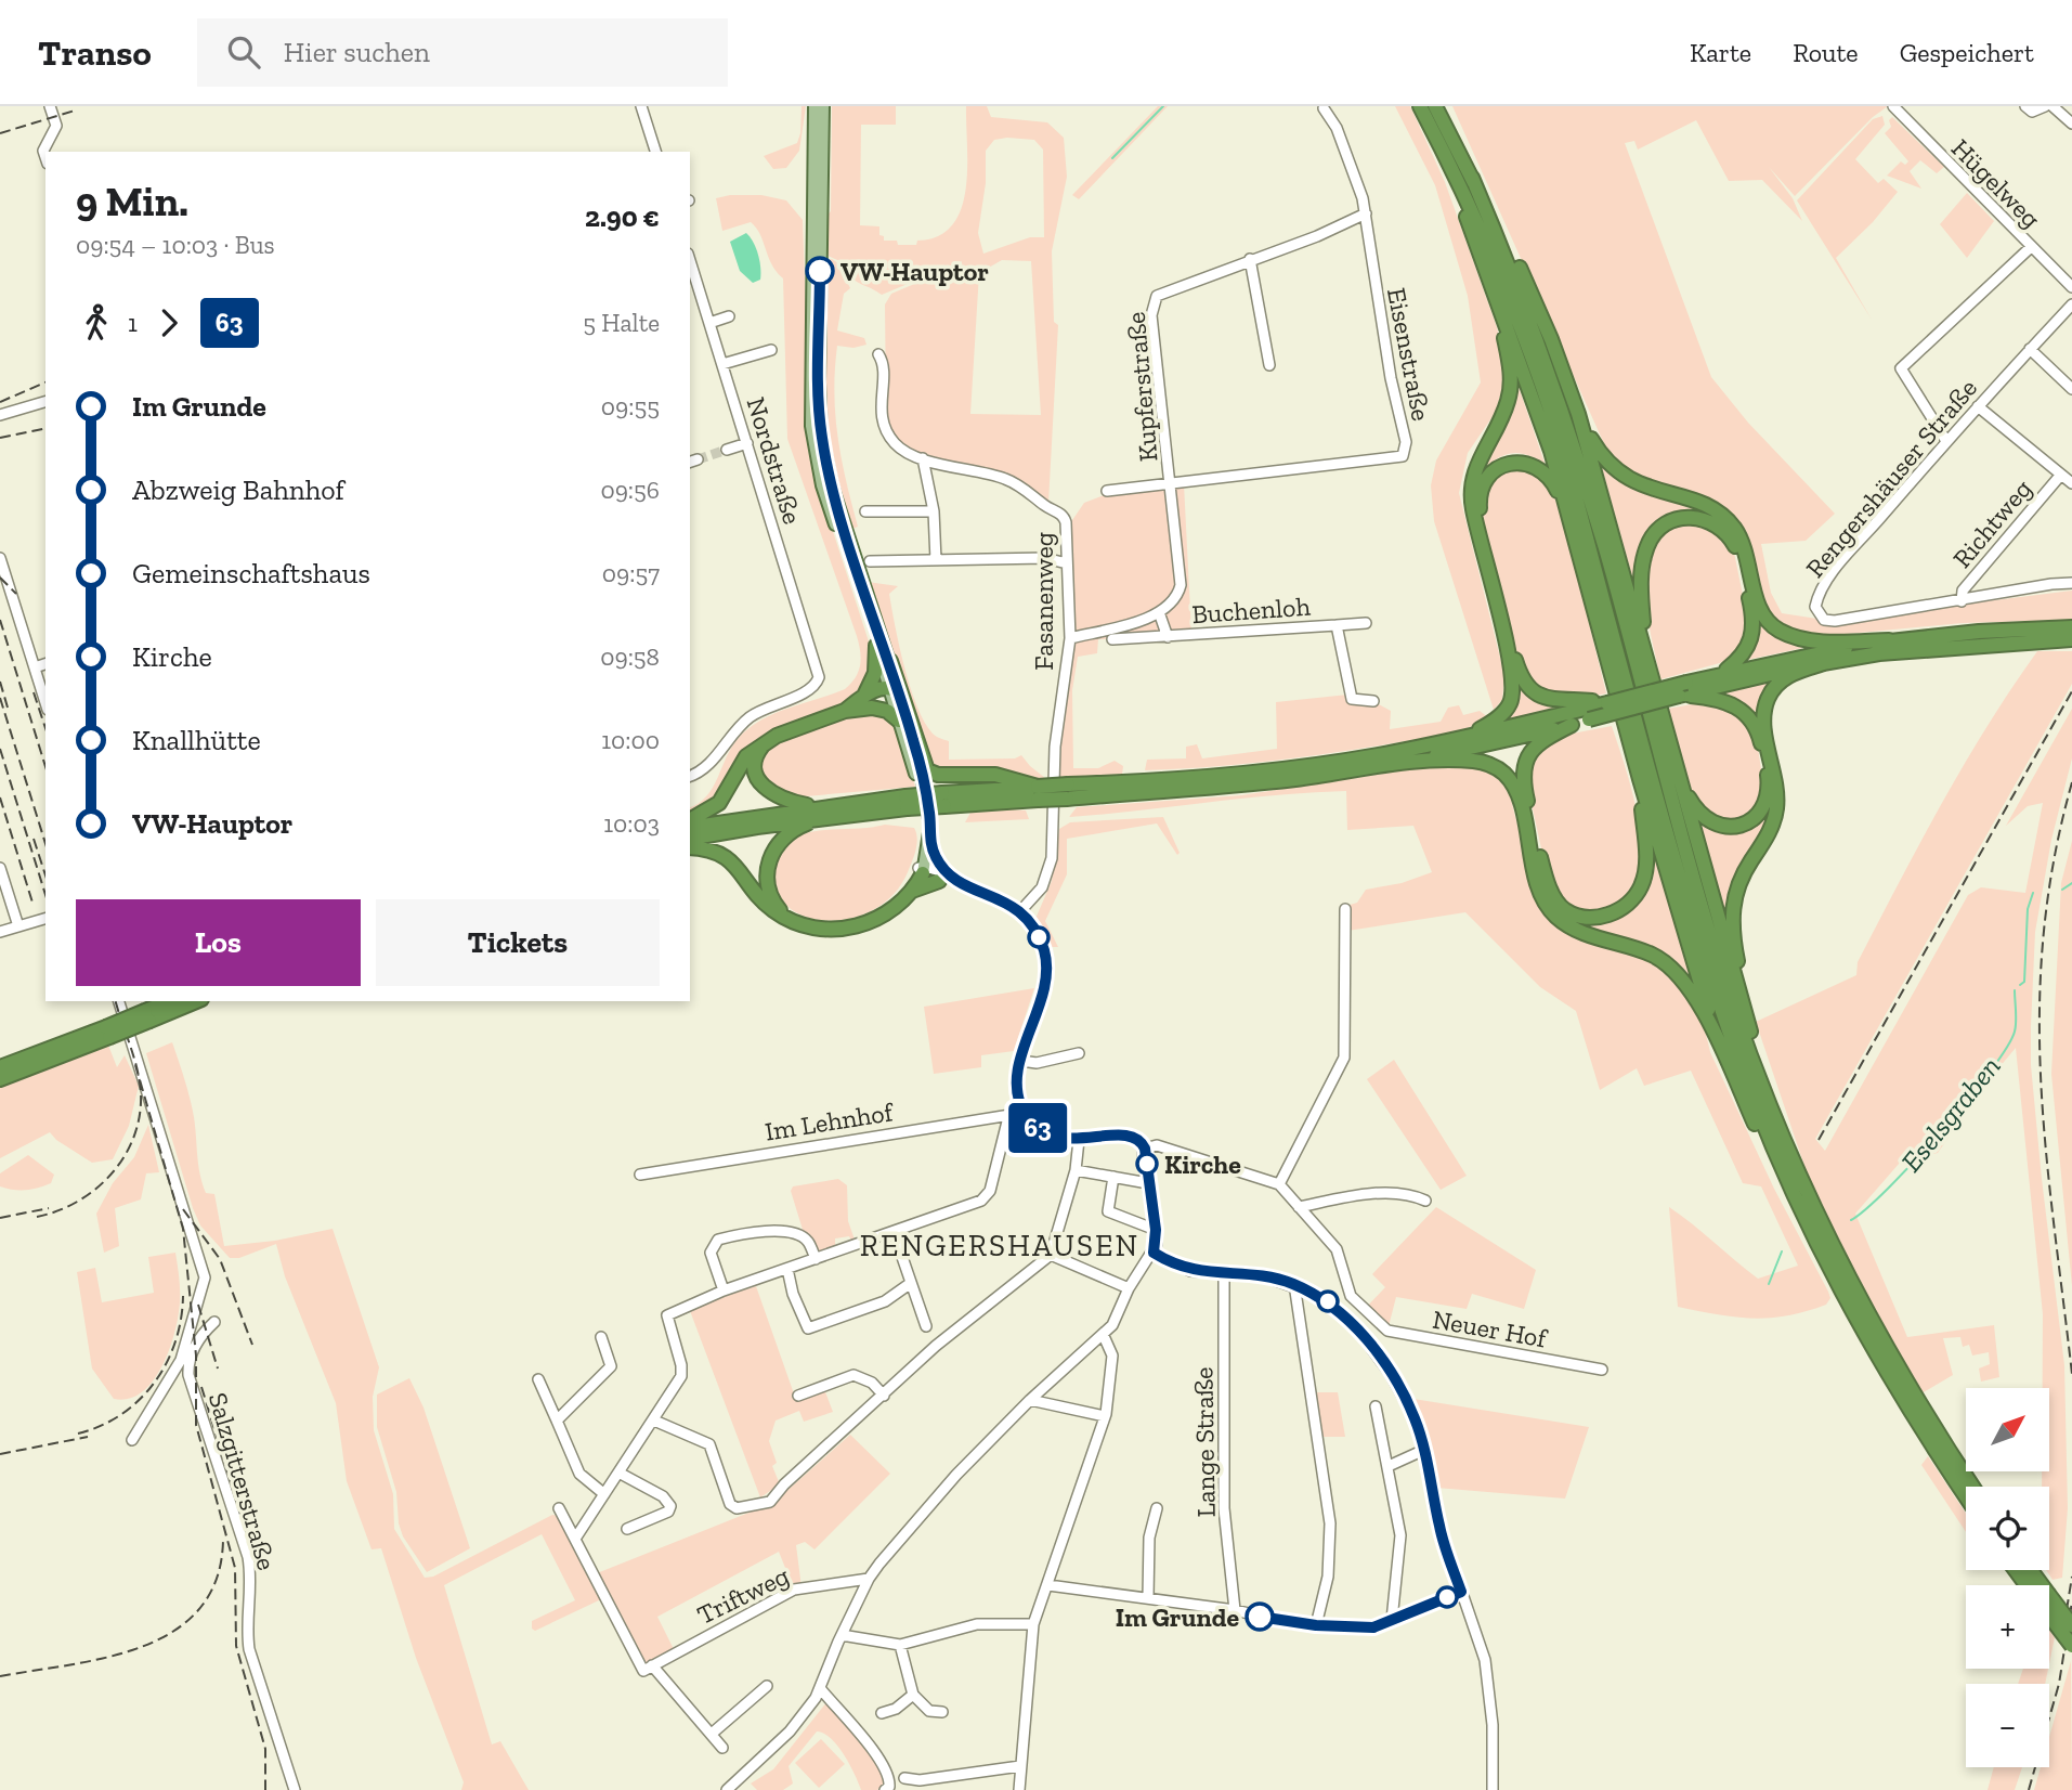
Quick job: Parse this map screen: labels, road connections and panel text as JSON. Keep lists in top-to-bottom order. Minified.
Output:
{"streets":{"street":["Hügelweg","Eisenstraße","Kupferstraße","Nordstraße","Rengershäuser Straße","Richtweg","Fasanenweg","Buchenloh","Im Lehnhof","Neuer Hof","Lange Straße","Salzgitterstraße","Triftweg"]},"crossings":[["Eisenstraße","Kupferstraße"],["Eisenstraße","Buchenloh"],["Kupferstraße","Buchenloh"],["Rengershäuser Straße","Richtweg"],["Fasanenweg","Buchenloh"]],"districts":["RENGERSHAUSEN"],"water":["Eselsgraben"],"places":["VW-Hauptor","Kirche","Im Grunde"],"lines":["bus line 63"],"north":"top right","page":{"header":"Transo","search":"Hier suchen","nav":["Karte","Route","Gespeichert"],"on_map":"63","heading":["9 Min.","09:54 – 10:03 · Bus","2.90 €"],"legs":["1","63","5 Halte"],"list":[{"name":"Im Grunde","value":"09:55"},{"name":"Abzweig Bahnhof","value":"09:56"},{"name":"Gemeinschaftshaus","value":"09:57"},{"name":"Kirche","value":"09:58"},{"name":"Knallhütte","value":"10:00"},{"name":"VW-Hauptor","value":"10:03"}],"buttons":["Los","Tickets"],"map_buttons":["+","−"]}}
